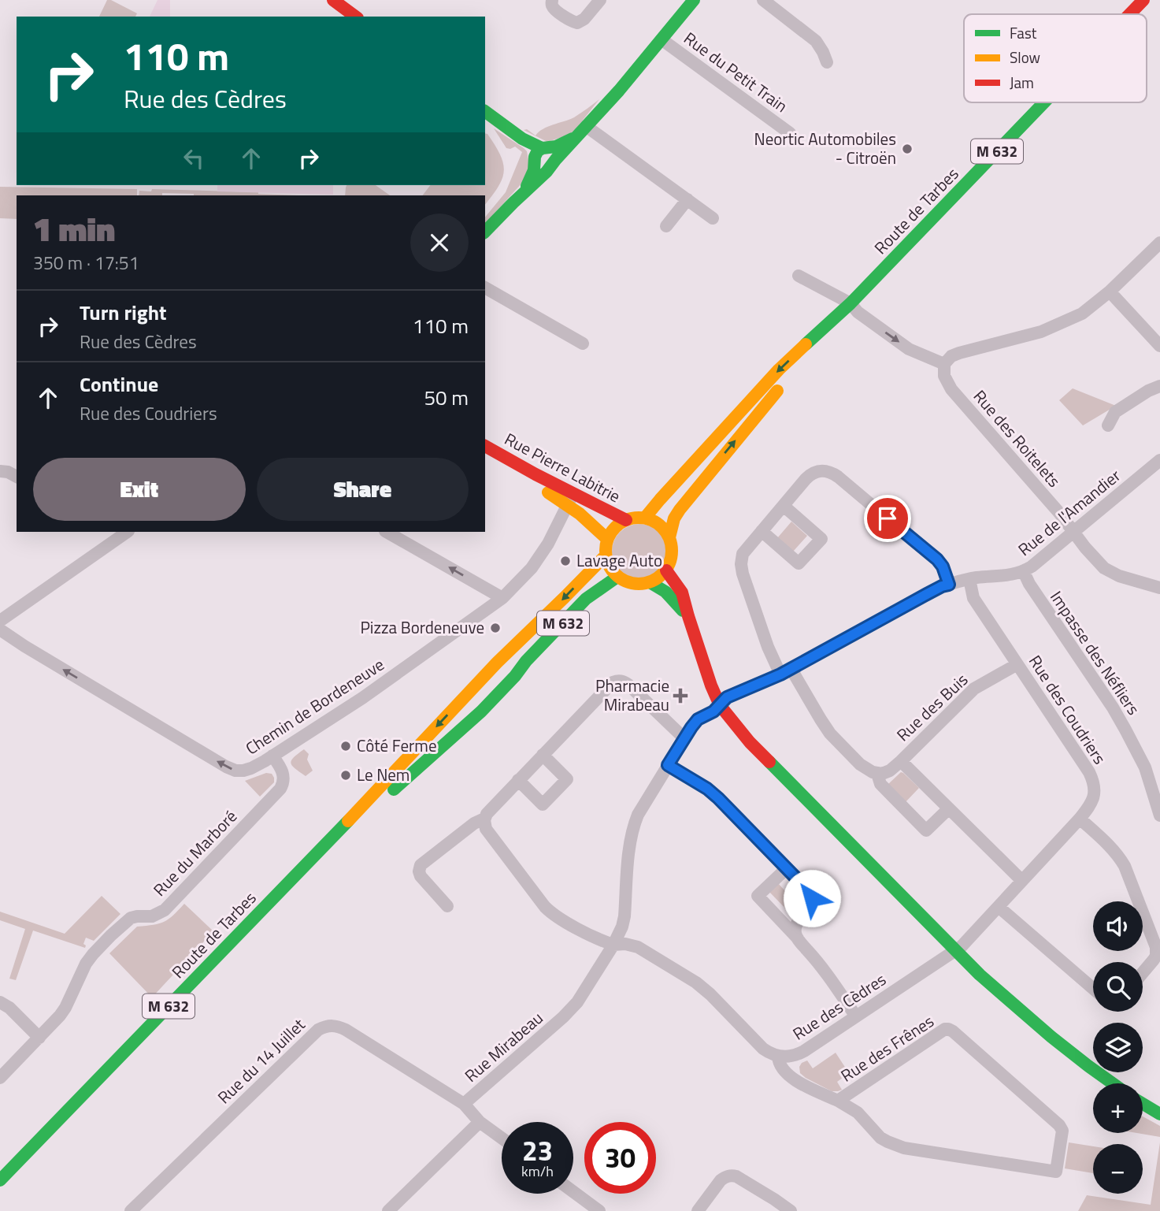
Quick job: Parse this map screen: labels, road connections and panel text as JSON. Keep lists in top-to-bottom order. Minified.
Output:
{"streets":{"main road":["Rue du Petit Train","M 632","Route de Tarbes","Rue Pierre Labitrie"],"street":["Rue des Roitelets","Rue de l'Amandier","Impasse des Néfliers","Chemin de Bordeneuve","Rue des Buis","Rue des Coudriers","Rue du Marboré","Rue des Cèdres","Rue Mirabeau","Rue des Frênes","Rue du 14 Juillet"]},"crossings":[["Route de Tarbes","Rue Pierre Labitrie"],["Rue des Roitelets","Rue de l'Amandier"],["Rue Pierre Labitrie","Chemin de Bordeneuve"],["Rue de l'Amandier","Impasse des Néfliers"],["Rue de l'Amandier","Rue des Coudriers"],["Chemin de Bordeneuve","Rue du Marboré"],["Rue des Buis","Rue des Coudriers"],["Rue des Coudriers","Rue des Cèdres"],["Rue Mirabeau","Rue du 14 Juillet"]],"one_way":["Chemin de Bordeneuve"],"places":{"other":["Neortic Automobiles - Citroën","Lavage Auto","Pizza Bordeneuve","Côté Ferme","Le Nem"],"health":["Pharmacie Mirabeau"]},"legend":["Fast","Slow","Jam"],"page":{"turn":["110 m","Rue des Cèdres"],"heading":["1 min","350 m · 17:51"],"list":[{"name":"Turn right","note":"Rue des Cèdres","value":"110 m"},{"name":"Continue","note":"Rue des Coudriers","value":"50 m"}],"buttons":["Exit","Share"],"map_buttons":["+","−"],"speed":"23 km/h","limit":"30"}}
